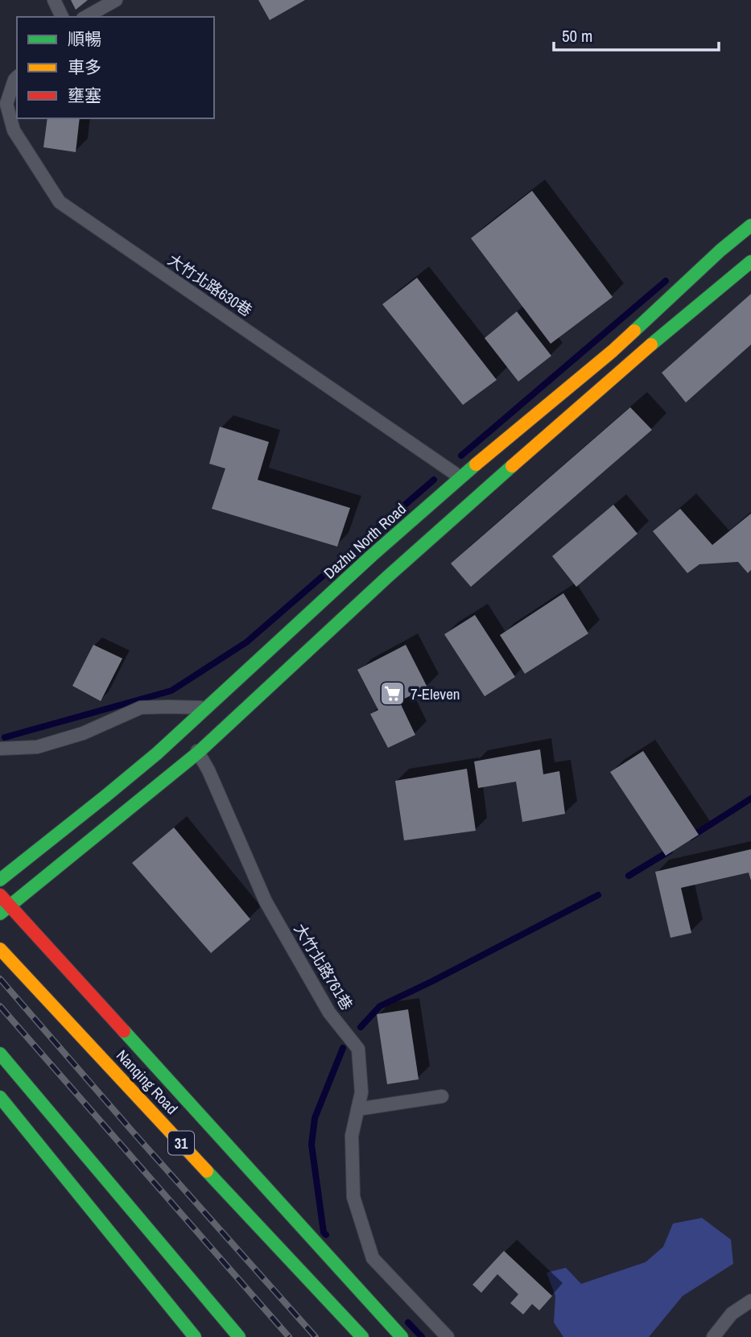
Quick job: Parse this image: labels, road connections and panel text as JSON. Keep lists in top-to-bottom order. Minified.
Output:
{"streets":{"street":["Dazhu North Road","Nanqing Road","31"],"lane":["大竹北路630巷","大竹北路761巷"]},"crossings":[["大竹北路630巷","Dazhu North Road"],["Dazhu North Road","大竹北路761巷"]],"places":{"supermarket":["7-Eleven"]},"legend":["順暢","車多","壅塞"],"scale_bar":"50 m"}
